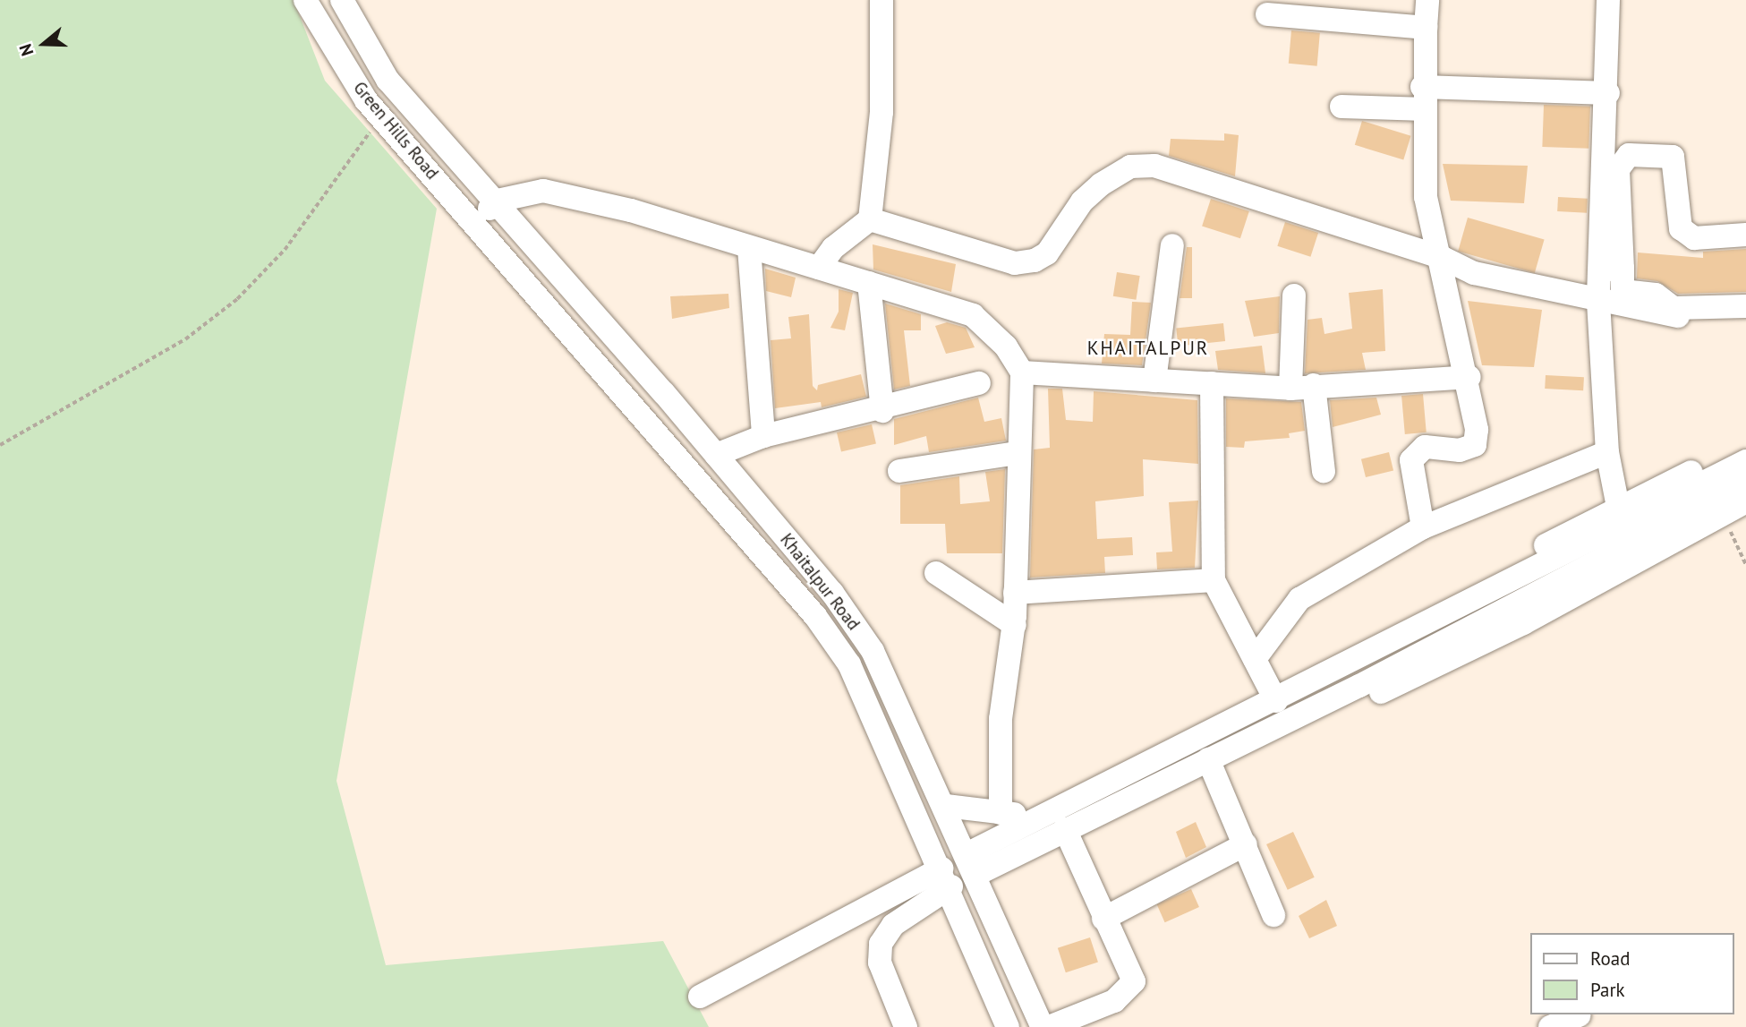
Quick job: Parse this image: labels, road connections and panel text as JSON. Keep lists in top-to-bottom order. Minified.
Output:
{"streets":{"street":["Green Hills Road","Khaitalpur Road"]},"crossings":[["Green Hills Road","Khaitalpur Road"]],"districts":["KHAITALPUR"],"legend":["Road","Park"],"north":"left"}
